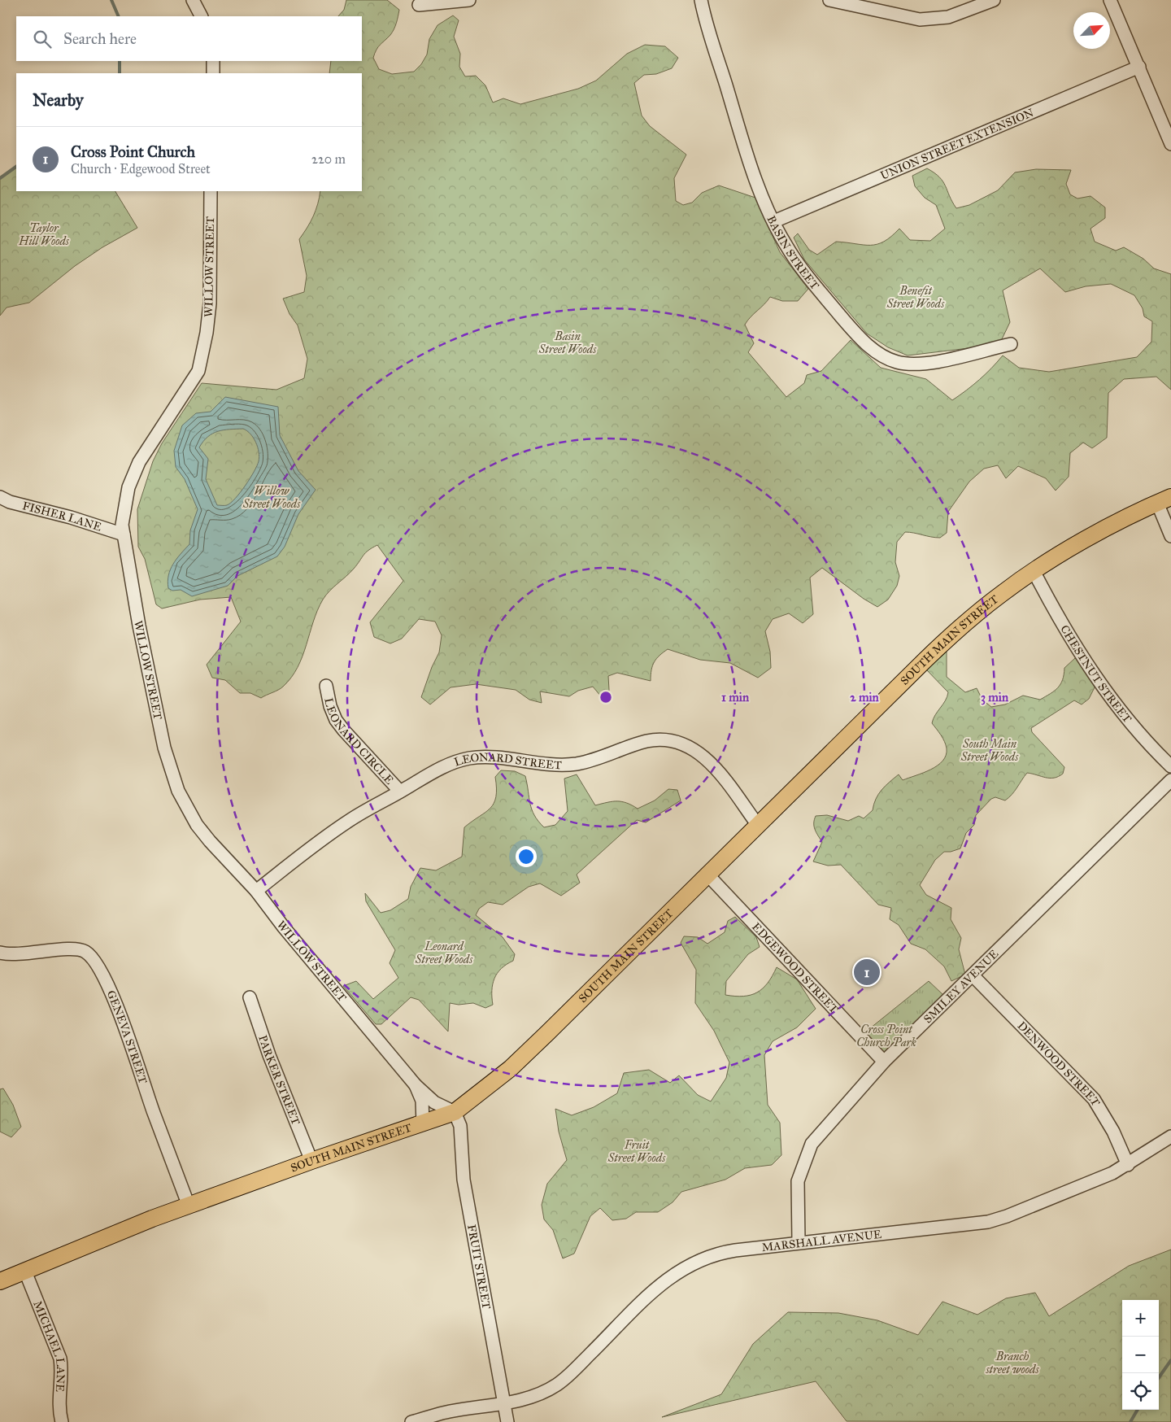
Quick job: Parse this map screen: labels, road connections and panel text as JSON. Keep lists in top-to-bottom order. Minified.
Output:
{"streets":{"main road":["SOUTH MAIN STREET"],"street":["UNION STREET EXTENSION","BASIN STREET","WILLOW STREET","FISHER LANE","CHESTNUT STREET","LEONARD CIRCLE","LEONARD STREET","EDGEWOOD STREET","SMILEY AVENUE","GENEVA STREET","DENWOOD STREET","PARKER STREET","MARSHALL AVENUE","FRUIT STREET","MICHAEL LANE"]},"crossings":[["UNION STREET EXTENSION","BASIN STREET"],["WILLOW STREET","FISHER LANE"],["WILLOW STREET","LEONARD STREET"],["SOUTH MAIN STREET","CHESTNUT STREET"],["SOUTH MAIN STREET","LEONARD STREET"],["SOUTH MAIN STREET","EDGEWOOD STREET"],["SOUTH MAIN STREET","GENEVA STREET"],["SOUTH MAIN STREET","PARKER STREET"],["SOUTH MAIN STREET","FRUIT STREET"],["SOUTH MAIN STREET","MICHAEL LANE"],["LEONARD CIRCLE","LEONARD STREET"],["EDGEWOOD STREET","SMILEY AVENUE"],["SMILEY AVENUE","DENWOOD STREET"],["SMILEY AVENUE","MARSHALL AVENUE"],["DENWOOD STREET","MARSHALL AVENUE"],["MARSHALL AVENUE","FRUIT STREET"]],"parks":["Taylor Hill Woods","Benefit Street Woods","Basin Street Woods","Willow Street Woods","South Main Street Woods","Leonard Street Woods","Cross Point Church Park","Fruit Street Woods","Branch street woods"],"north":"top right","page":{"search":"Search here","heading":"Nearby","list":[{"mark":"1","name":"Cross Point Church","note":"Church · Edgewood Street","value":"220 m"}],"pins":"1","map_buttons":["+","−"]},"rings":["1 min","2 min","3 min"]}
